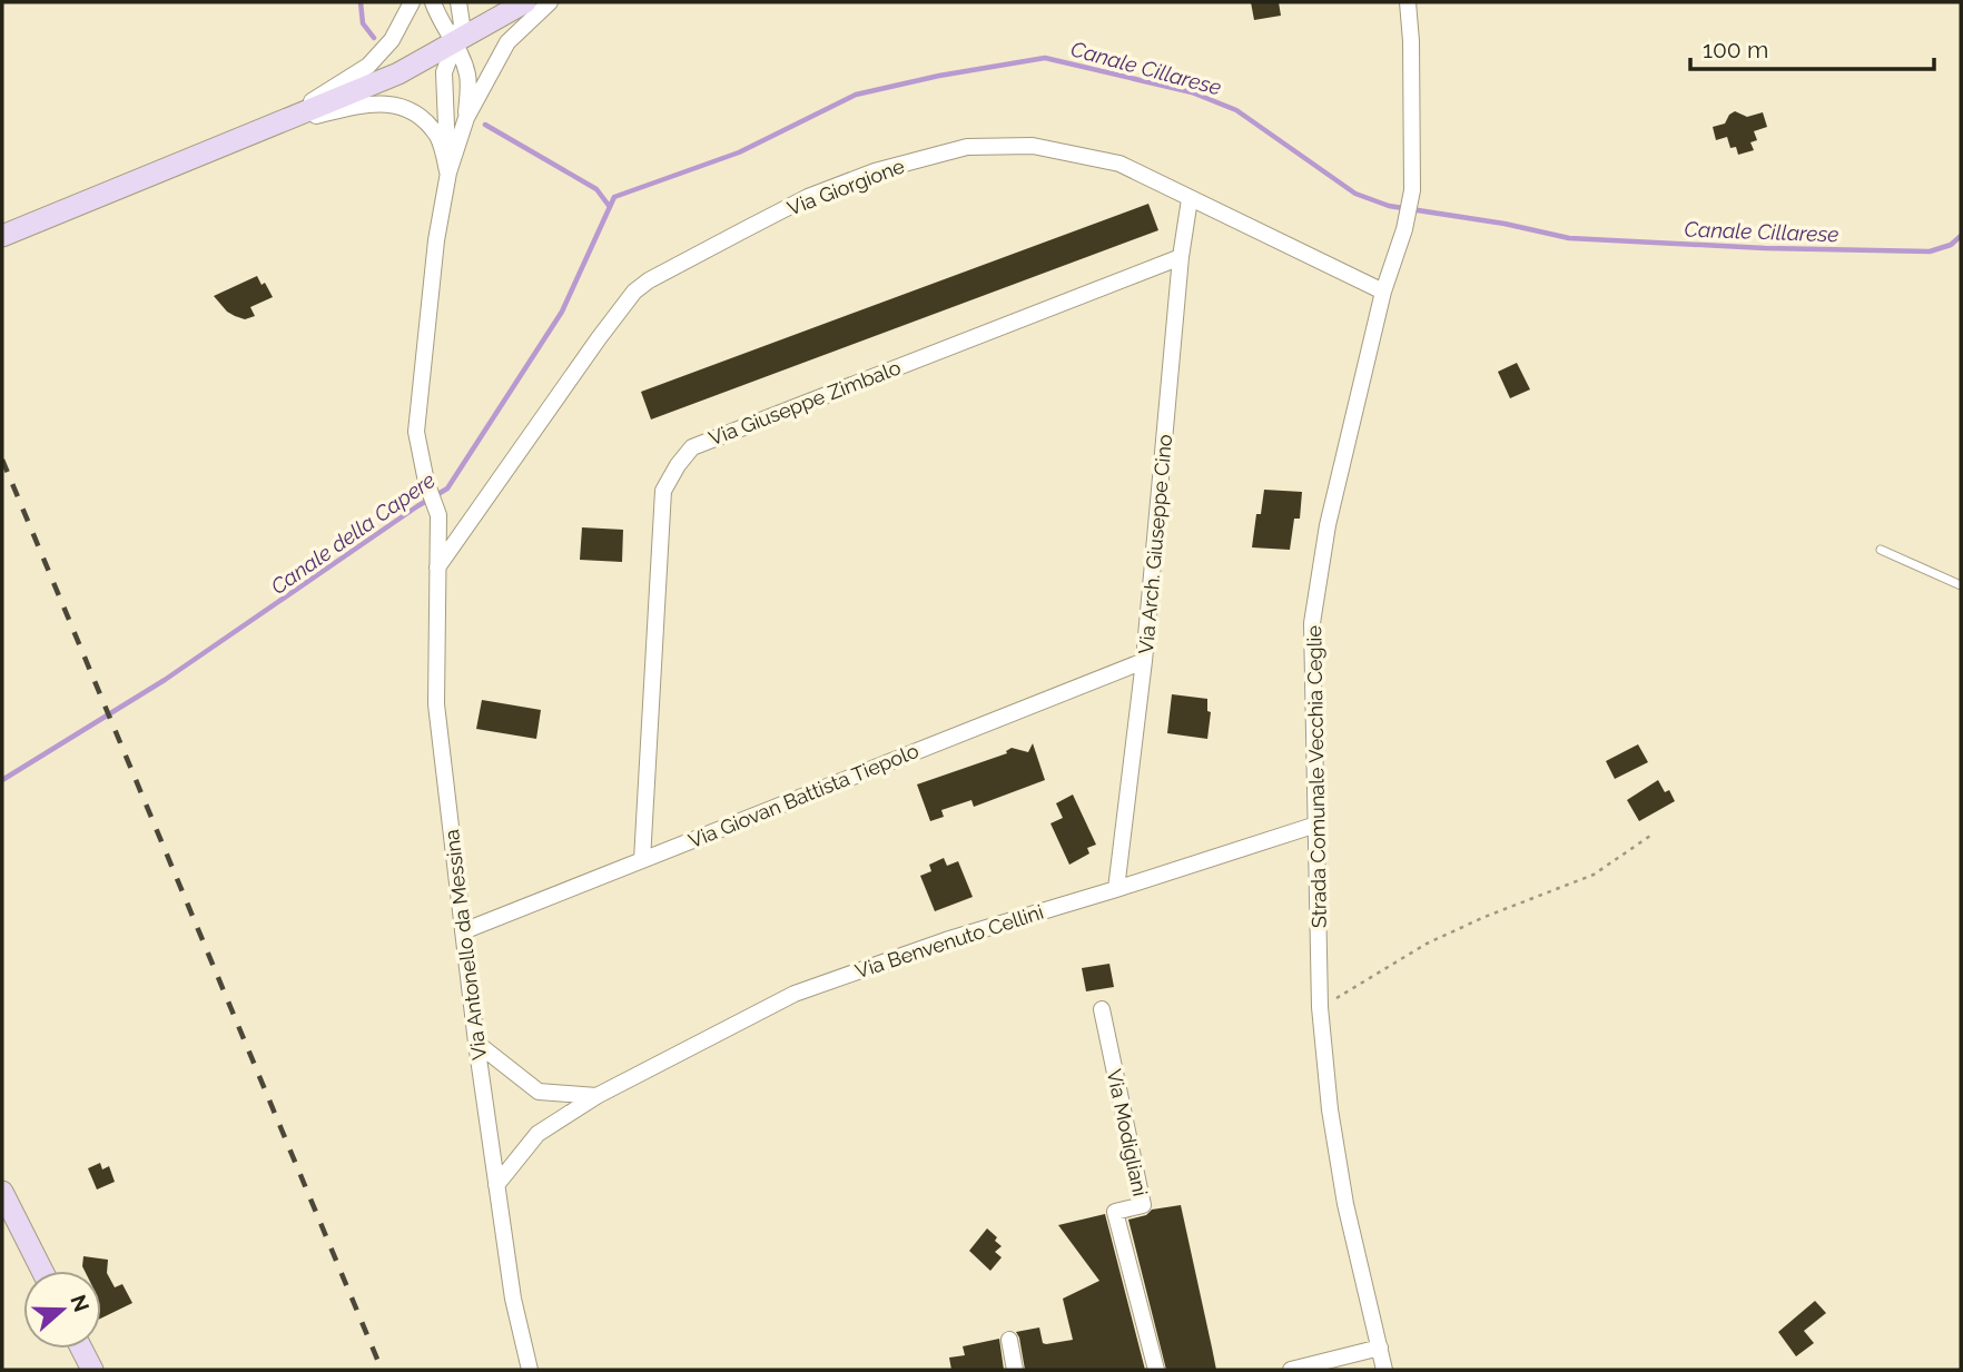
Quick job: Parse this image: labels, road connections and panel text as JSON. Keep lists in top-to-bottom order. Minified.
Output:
{"streets":{"street":["Via Giorgione","Via Giuseppe Zimbalo","Via Arch. Giuseppe Cino","Strada Comunale Vecchia Ceglie","Via Giovan Battista Tiepolo","Via Benvenuto Cellini","Via Antonello da Messina","Via Modigliani"]},"crossings":[["Via Giorgione","Via Arch. Giuseppe Cino"],["Via Giorgione","Strada Comunale Vecchia Ceglie"],["Via Giorgione","Via Antonello da Messina"],["Via Giuseppe Zimbalo","Via Arch. Giuseppe Cino"],["Via Giuseppe Zimbalo","Via Giovan Battista Tiepolo"],["Via Arch. Giuseppe Cino","Via Giovan Battista Tiepolo"],["Via Arch. Giuseppe Cino","Via Benvenuto Cellini"],["Strada Comunale Vecchia Ceglie","Via Benvenuto Cellini"],["Via Giovan Battista Tiepolo","Via Antonello da Messina"],["Via Benvenuto Cellini","Via Antonello da Messina"]],"water":["Canale Cillarese","Canale della Capere"],"scale_bar":"100 m","north":"right"}
